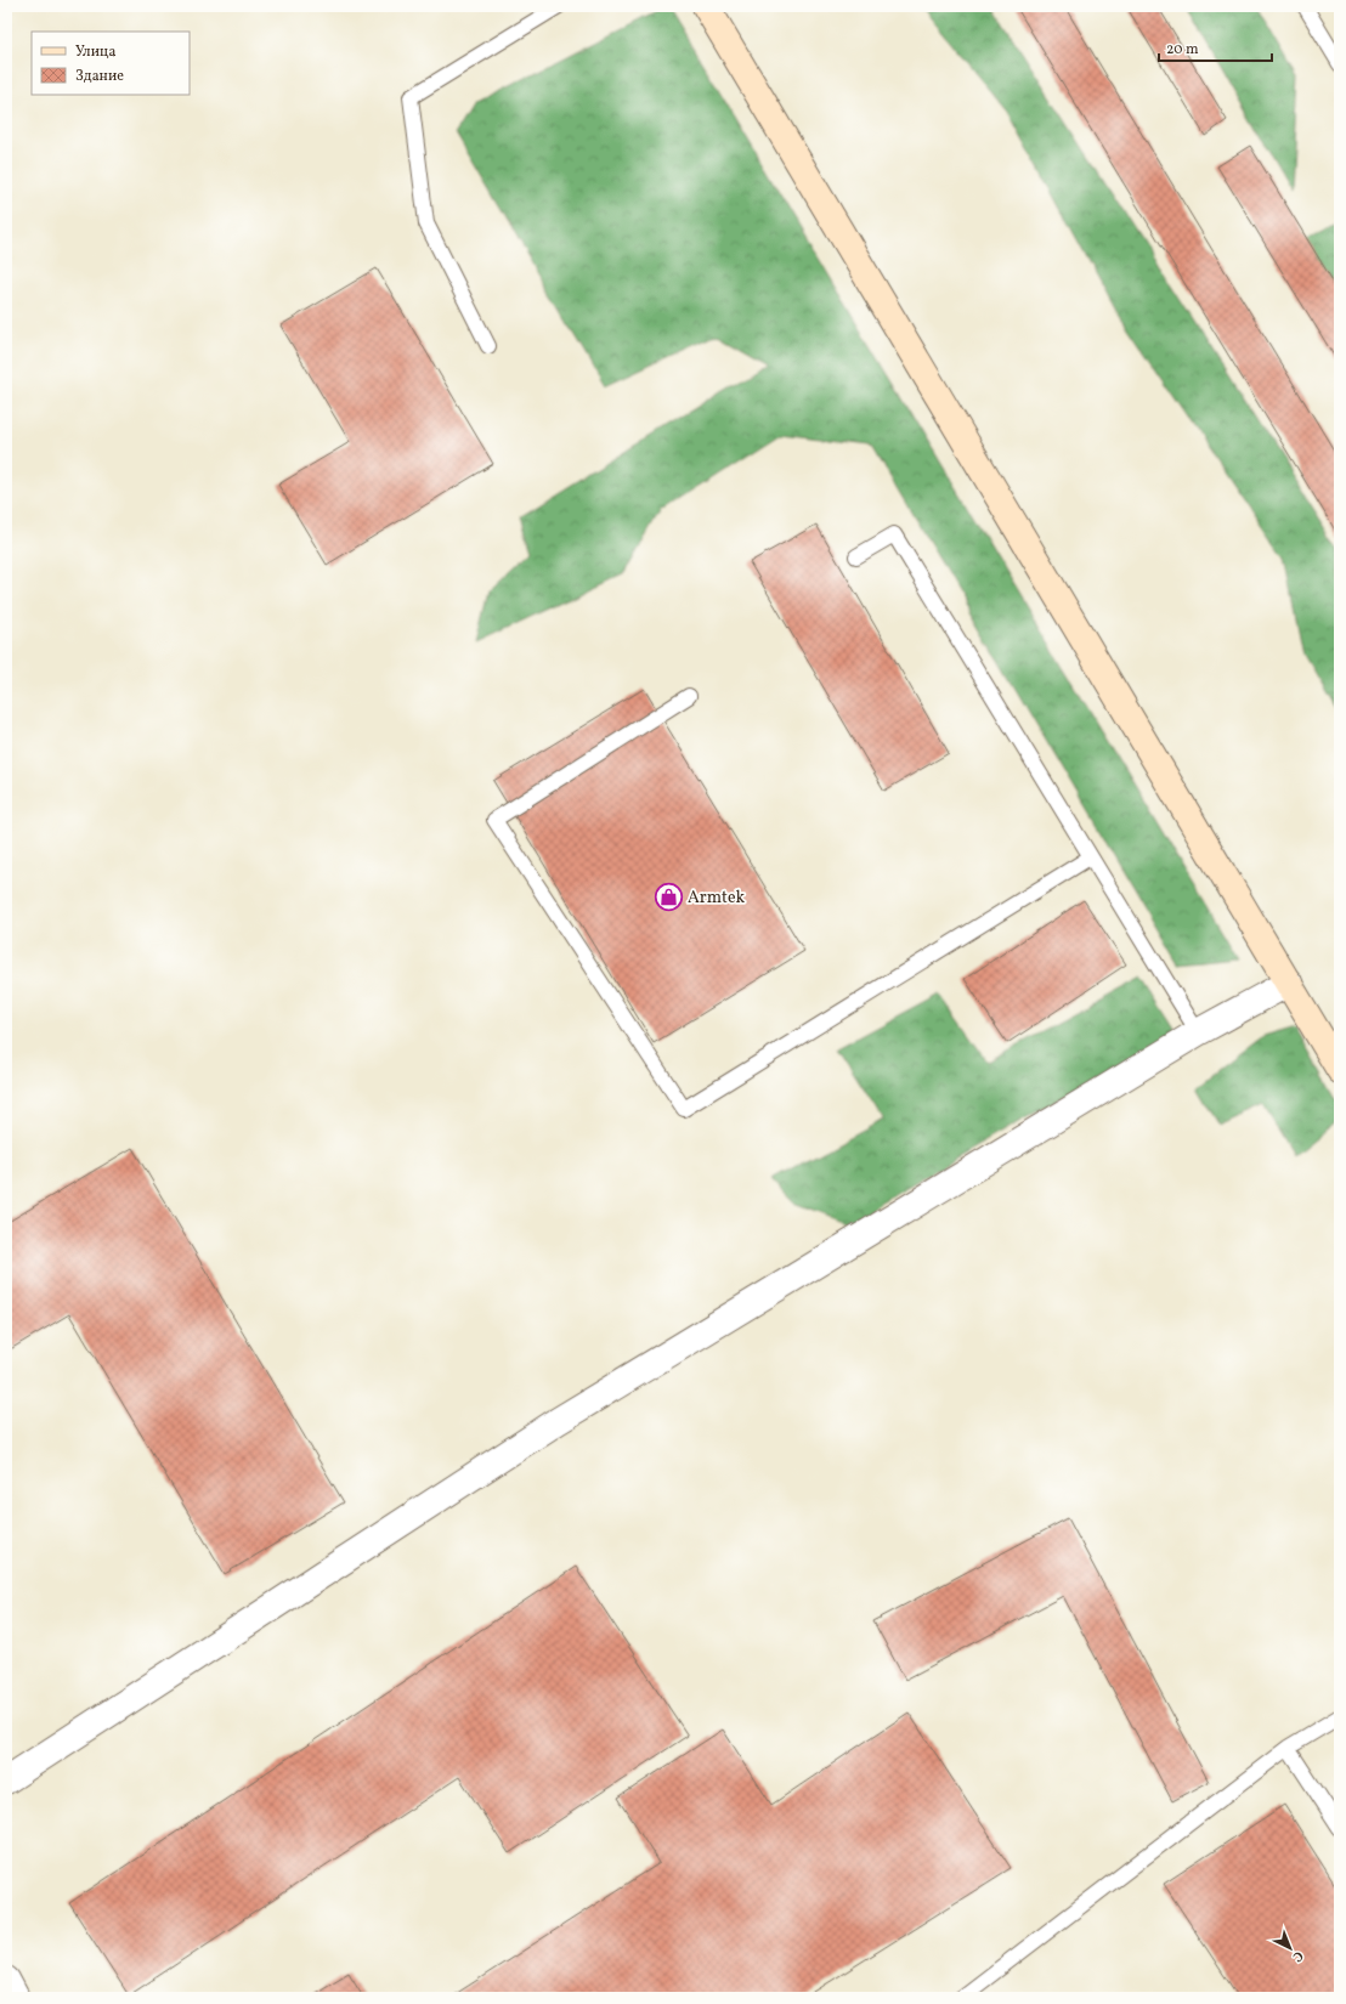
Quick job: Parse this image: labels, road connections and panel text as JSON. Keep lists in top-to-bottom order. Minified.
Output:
{"places":{"shop":["Armtek"]},"legend":["Улица","Здание"],"scale_bar":"20 m","north":"bottom right"}
